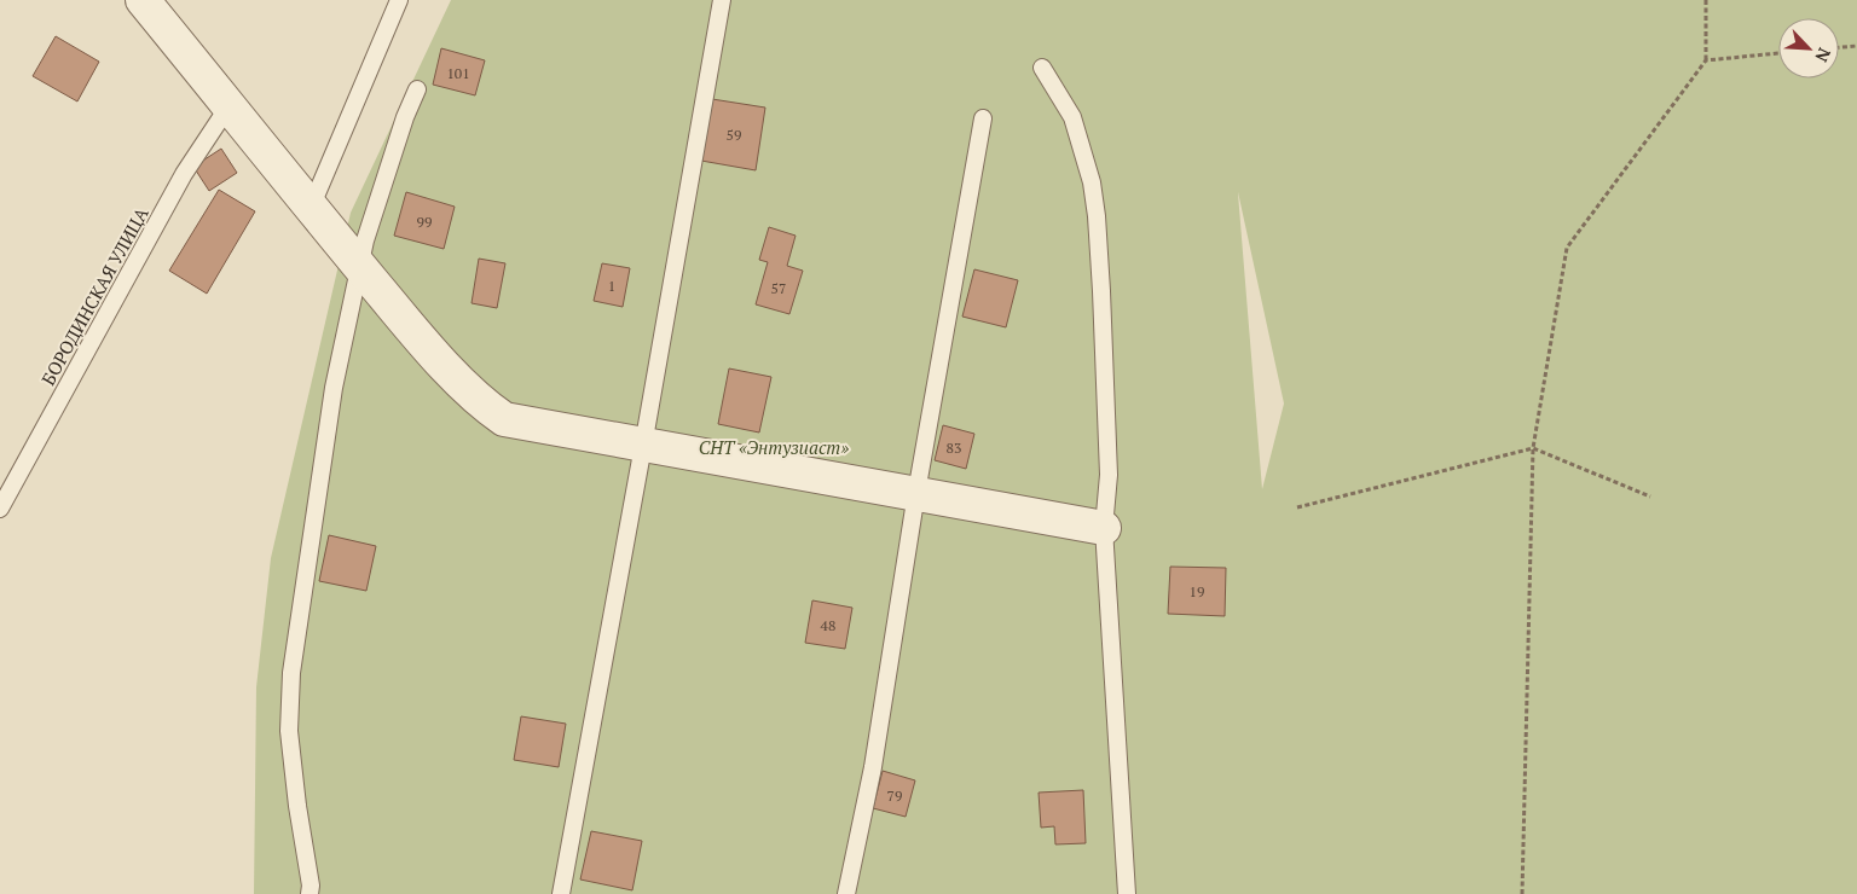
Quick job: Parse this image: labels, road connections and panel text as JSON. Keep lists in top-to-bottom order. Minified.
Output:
{"streets":{"lane":["БОРОДИНСКАЯ УЛИЦА"]},"parks":["СНТ «Энтузиаст»"],"house_numbers":["101","59","99","1","57","83","19","48","79"],"north":"bottom right"}
